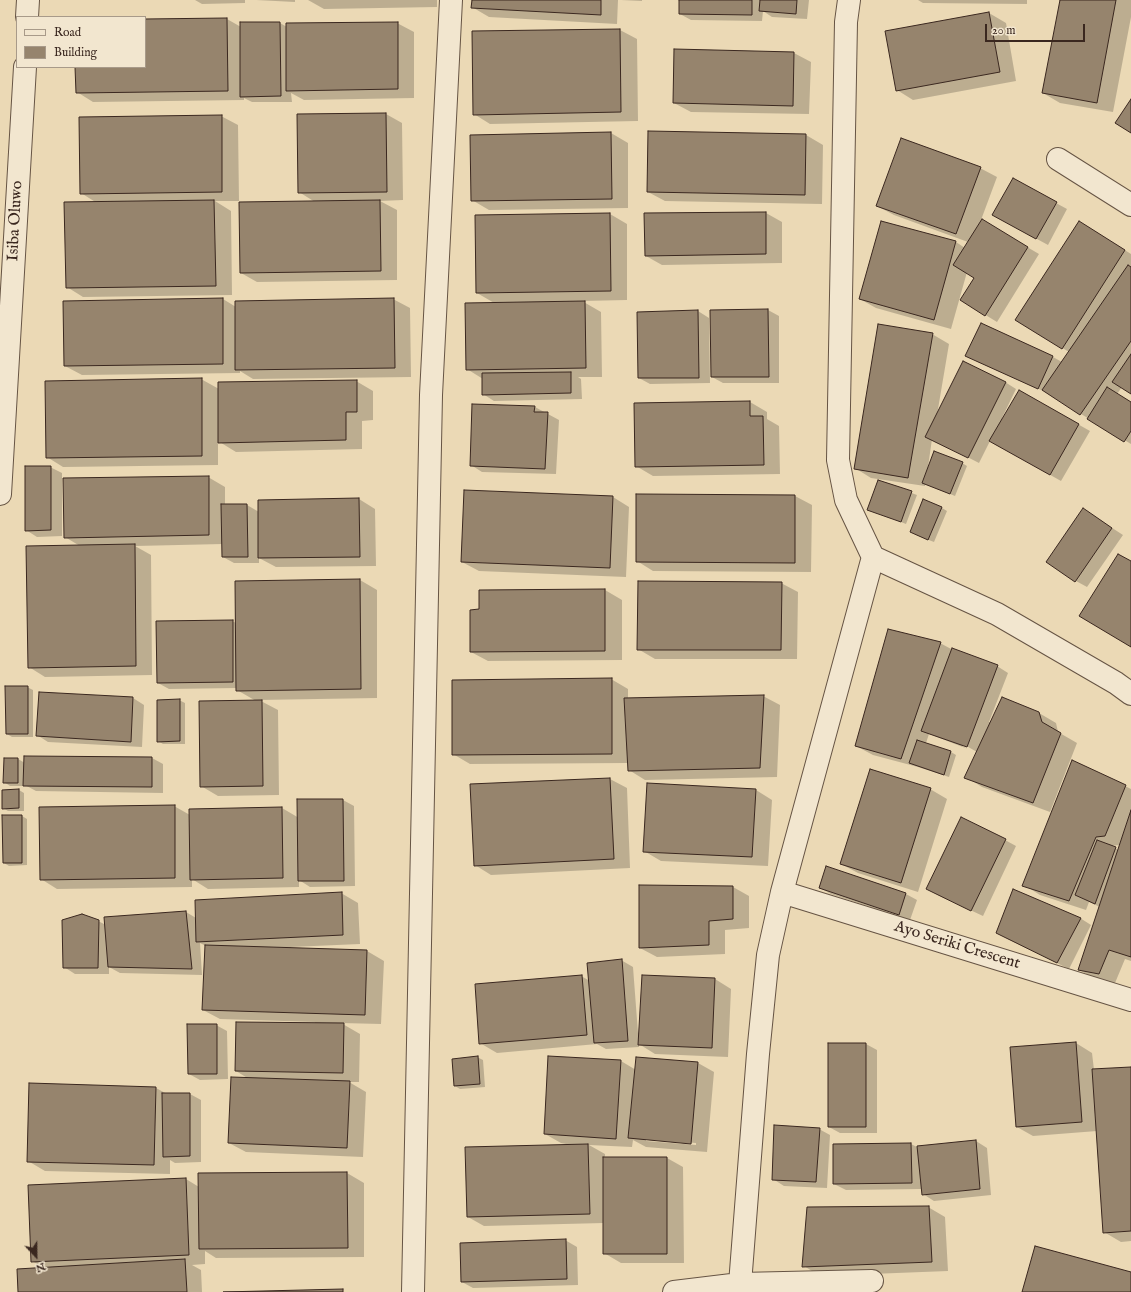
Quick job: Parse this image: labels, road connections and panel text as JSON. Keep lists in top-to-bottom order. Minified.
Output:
{"streets":{"street":["Isiba Oluwo","Ayo Seriki Crescent"]},"legend":["Road","Building"],"scale_bar":"20 m","north":"bottom"}
